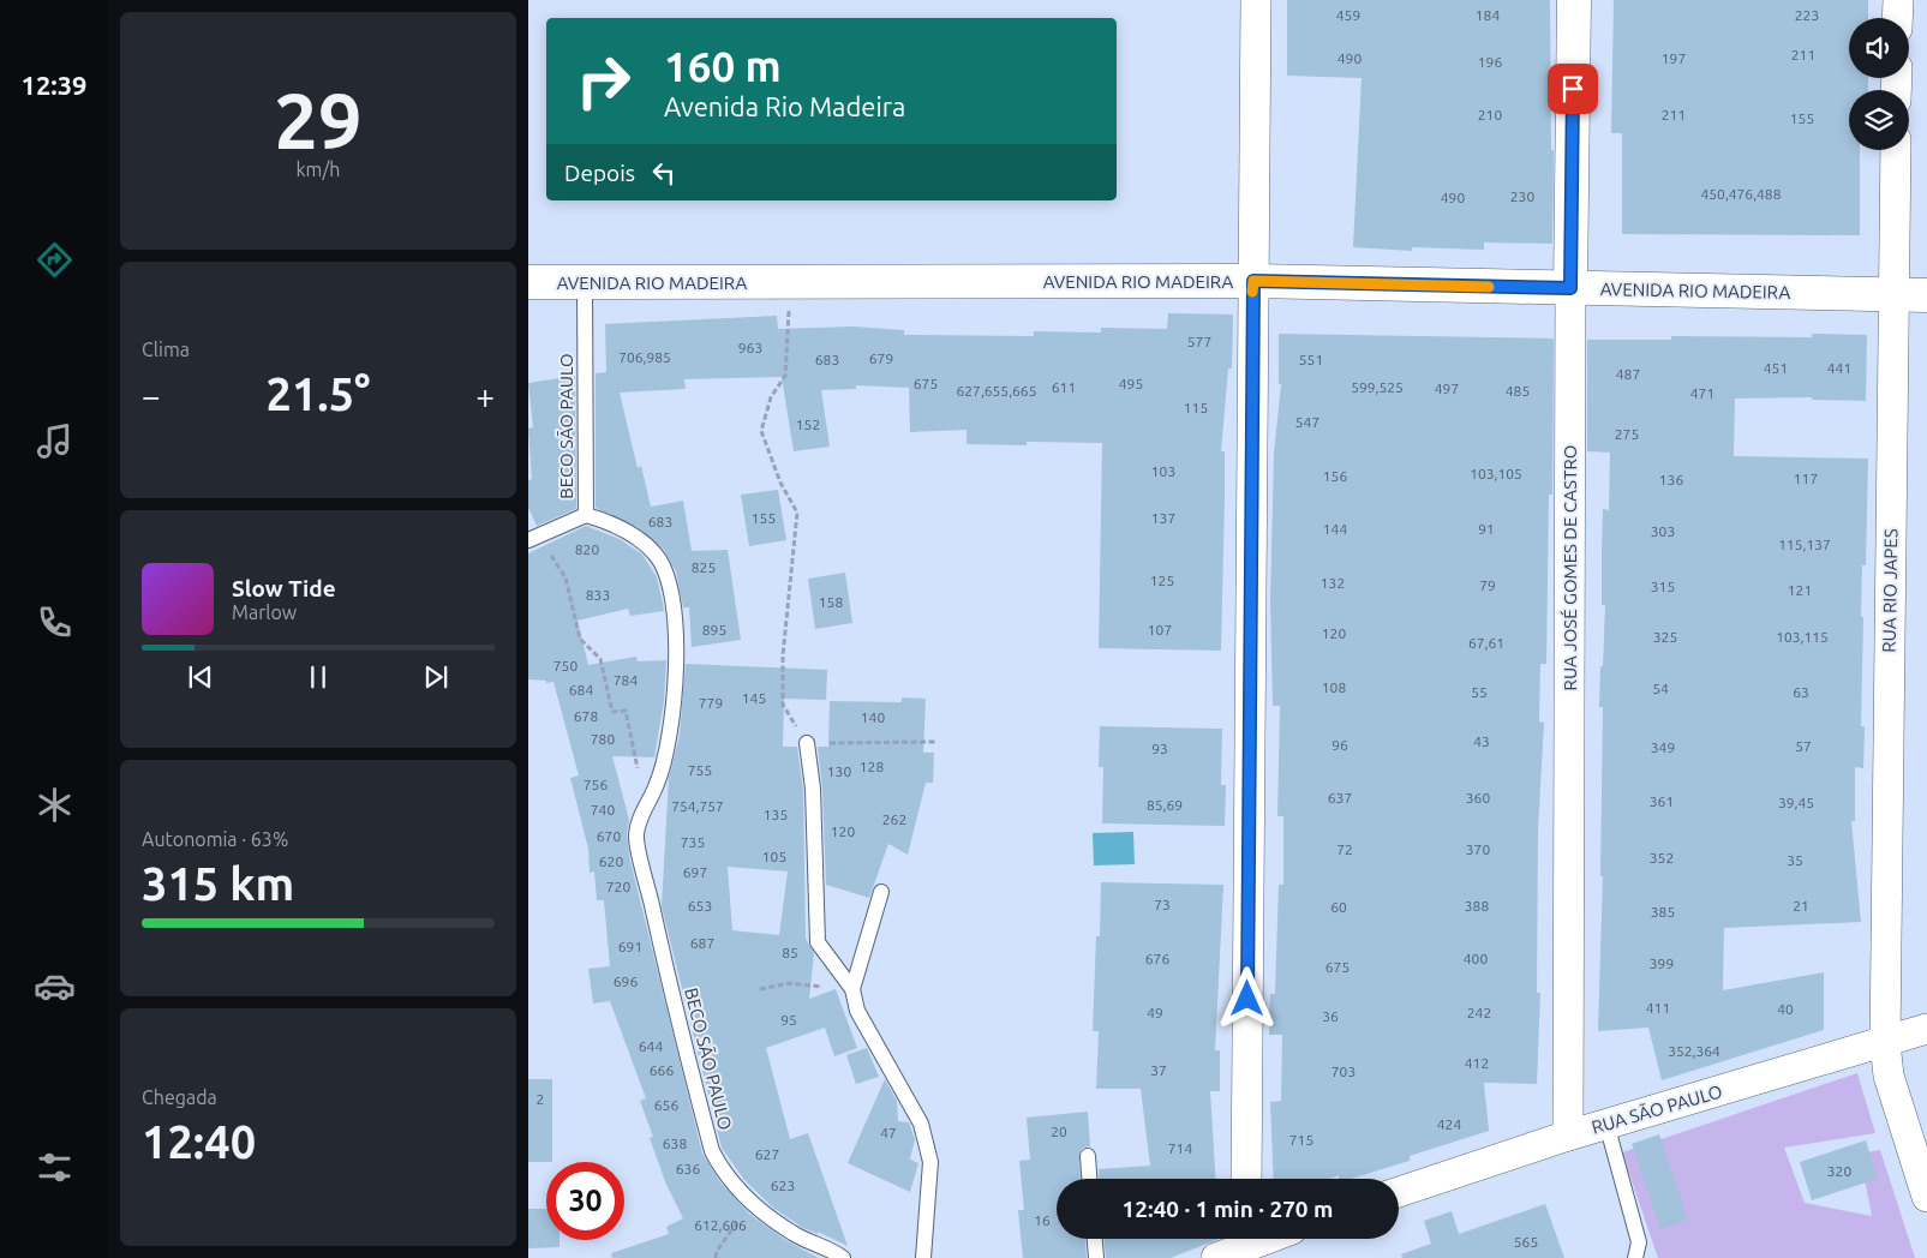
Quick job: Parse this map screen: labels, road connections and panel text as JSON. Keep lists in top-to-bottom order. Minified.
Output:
{"streets":{"main road":["AVENIDA RIO MADEIRA","RUA JOSÉ GOMES DE CASTRO"],"street":["RUA RIO JAPES","RUA SÃO PAULO"],"lane":["BECO SÃO PAULO"]},"crossings":[["AVENIDA RIO MADEIRA","BECO SÃO PAULO"],["AVENIDA RIO MADEIRA","RUA JOSÉ GOMES DE CASTRO"],["AVENIDA RIO MADEIRA","RUA RIO JAPES"],["RUA JOSÉ GOMES DE CASTRO","RUA SÃO PAULO"],["RUA RIO JAPES","RUA SÃO PAULO"]],"house_numbers":["459","184","223","211","490","197","196","210","211","155","450,476,488","230","490","577","963","706,985","679","683","551","451","441","487","675","495","611","599,525","497","627,655,665","485","471","115","547","152","275","103","103,105","156","117","136","155","137","683","144","91","303","115,137","820","825","125","132","79","315","121","833","158","895","107","120","325","103,115","67,61","750","784","108","54","684","55","63","145","779","678","140","780","43","96","57","349","93","128","755","130","756","637","360","361","39,45","85,69","754,757","740","135","262","120","670","735","72","370","105","352","35","620","697","720","73","653","388","21","60","385","687","691","85","676","400","399","675","696","411","40","49","242","36","95","644","352,364","412","666","37","703","2","656","424","20","47","715","638","714","627","636","320","623","16","612,606","565"],"page":{"tabs":"12:39","tile":[["29","km/h"],"Clima",["Autonomia · 63%","315 km"],["Chegada","12:40"]],"turn":["160 m","Avenida Rio Madeira"],"then":"Depois","heat":["−","21.5°","+"],"song":["Slow Tide","Marlow"],"limit":"30","trip":"12:40 · 1 min · 270 m"}}
